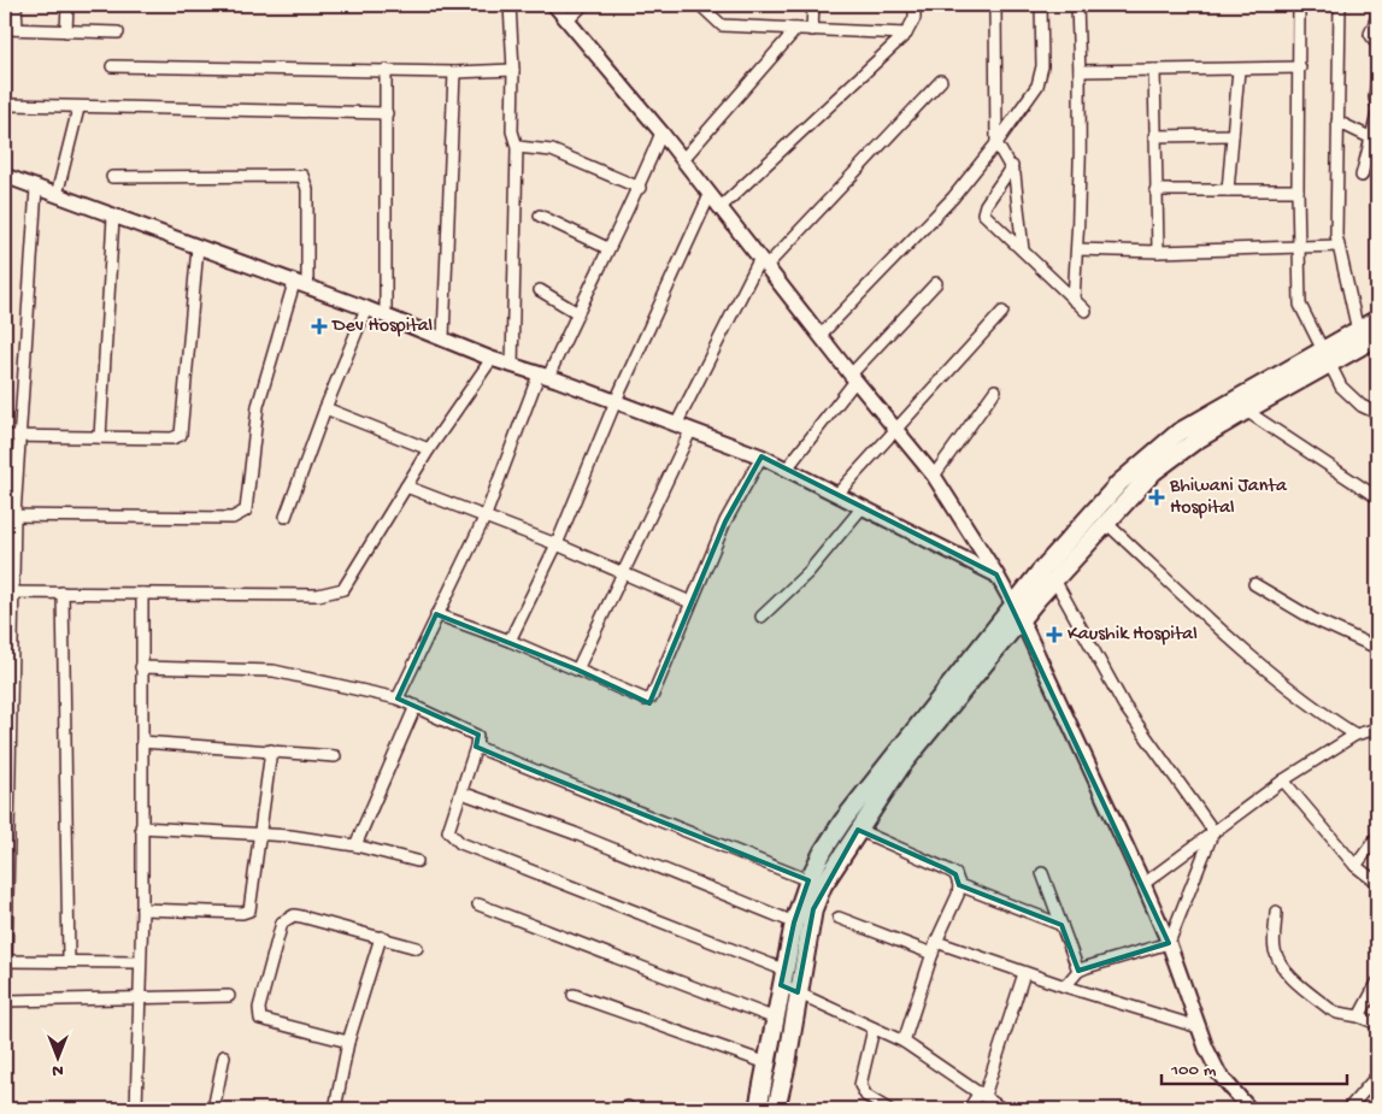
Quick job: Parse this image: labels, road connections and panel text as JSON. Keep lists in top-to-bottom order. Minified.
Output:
{"places":{"health":["Dev Hospital","Bhiwani Janta Hospital","Kaushik Hospital"]},"scale_bar":"100 m","north":"bottom"}
